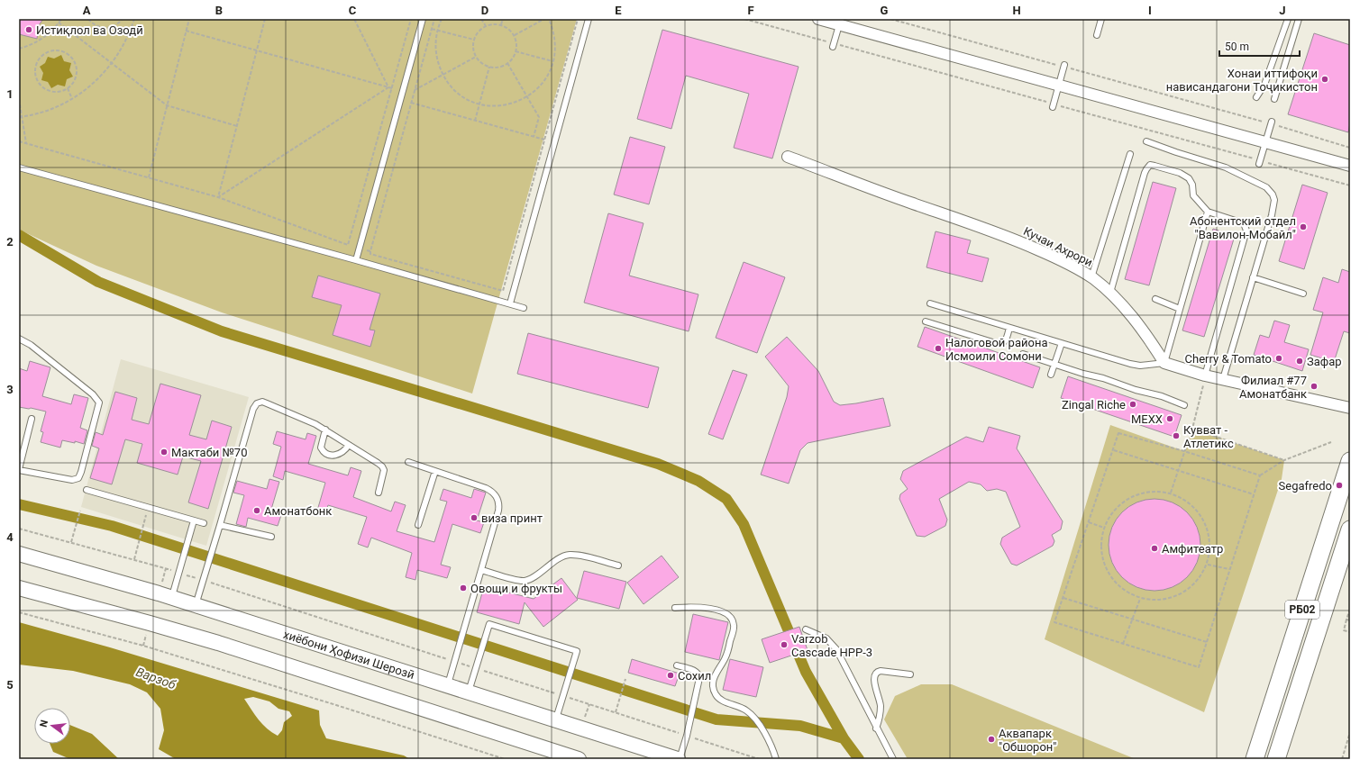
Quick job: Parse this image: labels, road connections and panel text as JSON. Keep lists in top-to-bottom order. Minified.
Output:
{"streets":{"highway":["РБ02"],"main road":["хиёбони Ҳофизи Шерозӣ"],"street":["Кучаи Ахрори"]},"water":["Варзоб"],"places":["Истиқлол ва Озодӣ","Хонаи иттифоқи нависандагони Тоҷикистон","Абонентский отдел \"Вавилон-Мобайл\"","Налоговой района Исмоили Сомони","Cherry & Tomato","Зафар","Филиал #77 Амонатбанк","Zingal Riche","MEXX","Кувват - Атлетикс","Мактаби №70","Segafredo","Амонатбонк","виза принт","Aмфитеатр","Овощи и фрукты","Varzob Cascade HPP-3","Сохил","Аквапарк \"Обшорон\""],"scale_bar":"50 m","north":"left","grid":{"columns":["A","B","C","D","E","F","G","H","I","J"],"rows":["1","2","3","4","5"]}}
